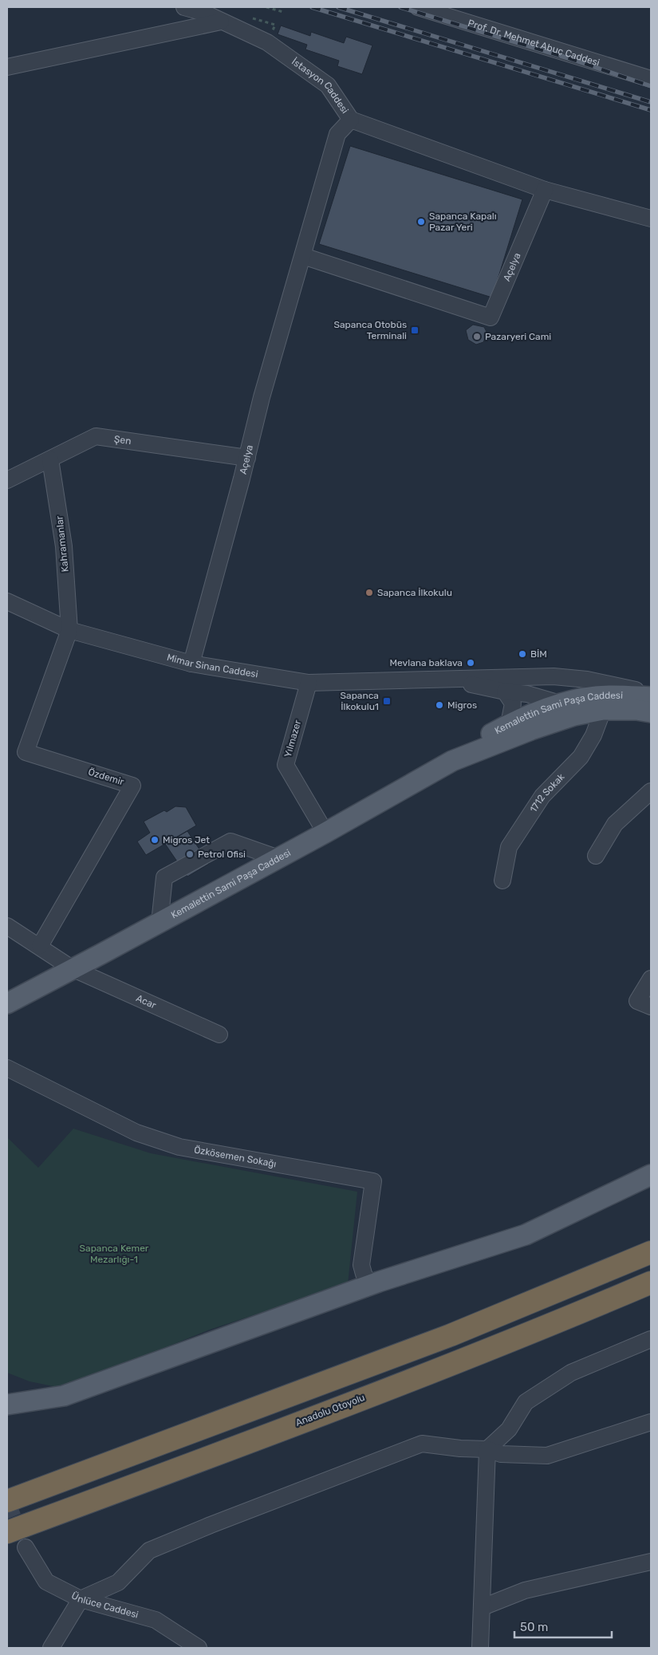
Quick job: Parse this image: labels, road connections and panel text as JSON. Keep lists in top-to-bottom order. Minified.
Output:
{"streets":{"highway":["Anadolu Otoyolu"],"main road":["Kemalettin Sami Paşa Caddesi"],"street":["Prof. Dr. Mehmet Abuç Caddesi","İstasyon Caddesi","Açelya","Şen","Kahramanlar","Mimar Sinan Caddesi","Yılmazer","Özdemir","1712 Sokak","Acar","Özkösemen Sokağı","Ünlüce Caddesi"]},"crossings":[["İstasyon Caddesi","Açelya"],["Açelya","Şen"],["Açelya","Mimar Sinan Caddesi"],["Şen","Kahramanlar"],["Kahramanlar","Mimar Sinan Caddesi"],["Kahramanlar","Özdemir"],["Mimar Sinan Caddesi","Yılmazer"],["Mimar Sinan Caddesi","Özdemir"],["Kemalettin Sami Paşa Caddesi","Yılmazer"],["Kemalettin Sami Paşa Caddesi","1712 Sokak"],["Kemalettin Sami Paşa Caddesi","Acar"],["Özdemir","Acar"]],"parks":["Sapanca Kemer Mezarlığı-1"],"places":{"other":["Sapanca Kapalı Pazar Yeri","Pazaryeri Cami","Sapanca İlkokulu","BİM","Mevlana baklava","Migros","Migros Jet","Petrol Ofisi"],"transit":["Sapanca Otobüs Terminali","Sapanca İlkokulu1"]},"scale_bar":"50 m"}
